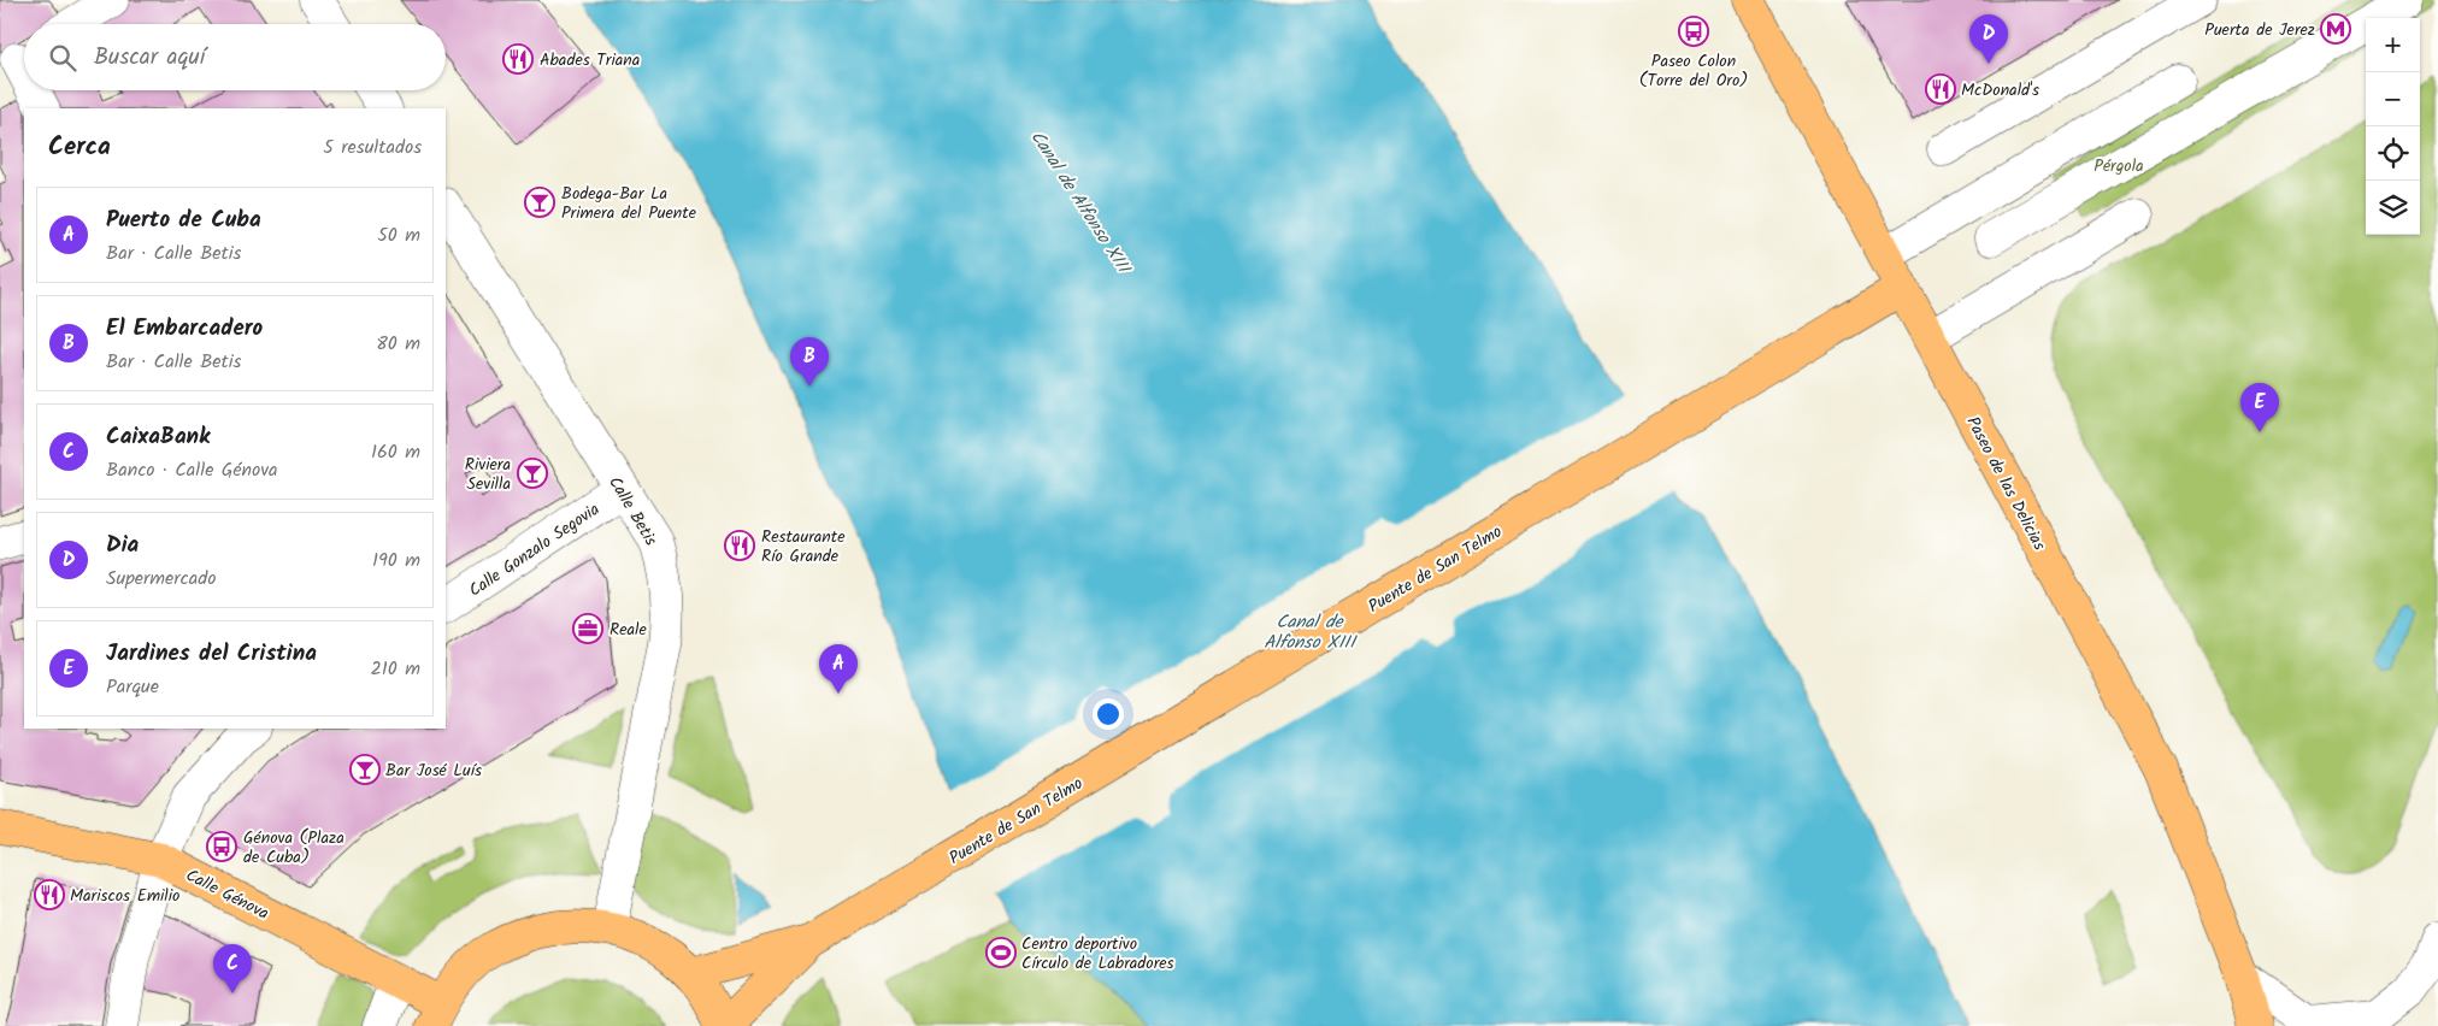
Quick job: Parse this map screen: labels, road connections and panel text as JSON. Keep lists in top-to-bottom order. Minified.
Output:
{"streets":{"main road":["Paseo de las Delicias","Puente de San Telmo","Calle Génova"],"street":["Calle Betis","Calle Gonzalo Segovia"]},"crossings":[["Paseo de las Delicias","Puente de San Telmo"],["Calle Betis","Calle Gonzalo Segovia"]],"water":["Canal de Alfonso XIII"],"parks":["Pérgola"],"places":{"metro station":["Puerta de Jerez"],"bus stop":["Paseo Colon (Torre del Oro)","Génova (Plaza de Cuba)"],"restaurant":["Abades Triana","McDonald's","Restaurante Río Grande","Mariscos Emilio"],"bar":["Bodega-Bar La Primera del Puente","Riviera Sevilla","Bar José Luís"],"office":["Reale"],"sports":["Centro deportivo Círculo de Labradores"]},"page":{"pins":["D","B","E","A","C"],"map_buttons":["+","−"],"search":"Buscar aquí","heading":["Cerca","5 resultados"],"list":[{"mark":"A","name":"Puerto de Cuba","note":"Bar · Calle Betis","value":"50 m"},{"mark":"B","name":"El Embarcadero","note":"Bar · Calle Betis","value":"80 m"},{"mark":"C","name":"CaixaBank","note":"Banco · Calle Génova","value":"160 m"},{"mark":"D","name":"Dia","note":"Supermercado","value":"190 m"},{"mark":"E","name":"Jardines del Cristina","note":"Parque","value":"210 m"}]}}
